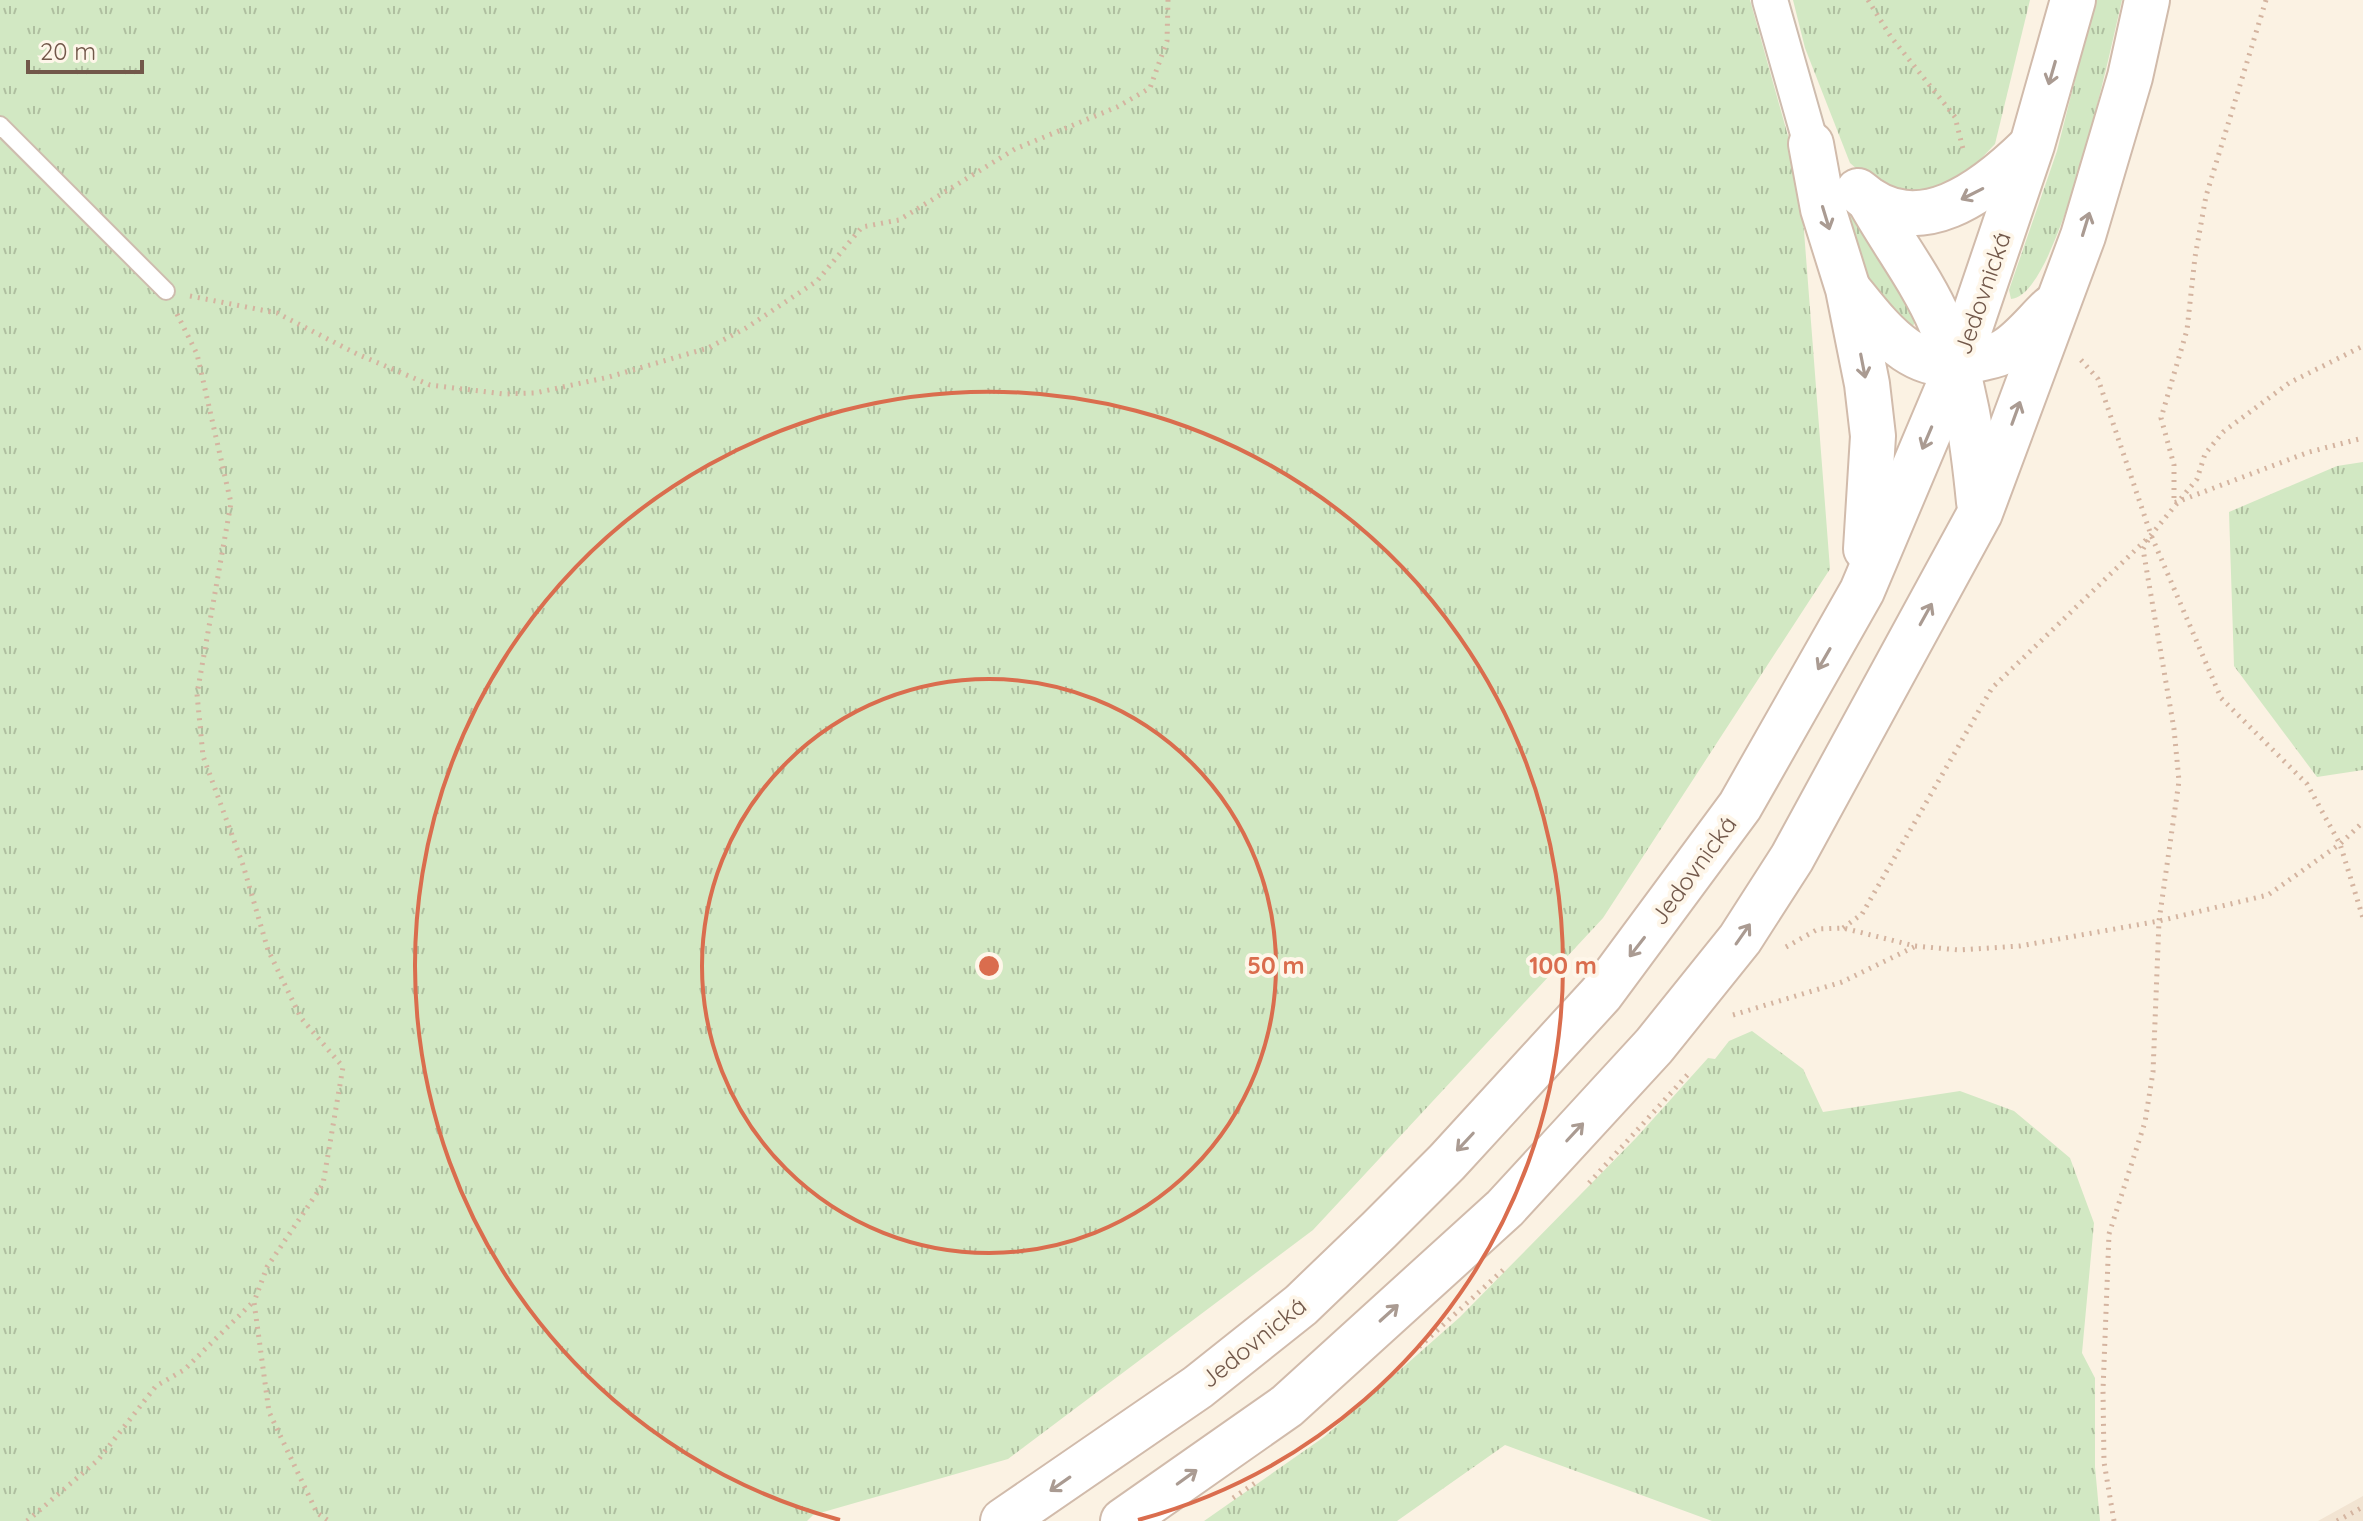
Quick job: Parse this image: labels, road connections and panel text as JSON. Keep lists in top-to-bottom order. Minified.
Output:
{"streets":{"main road":["Jedovnická"]},"scale_bar":"20 m","rings":["50 m","100 m"]}
